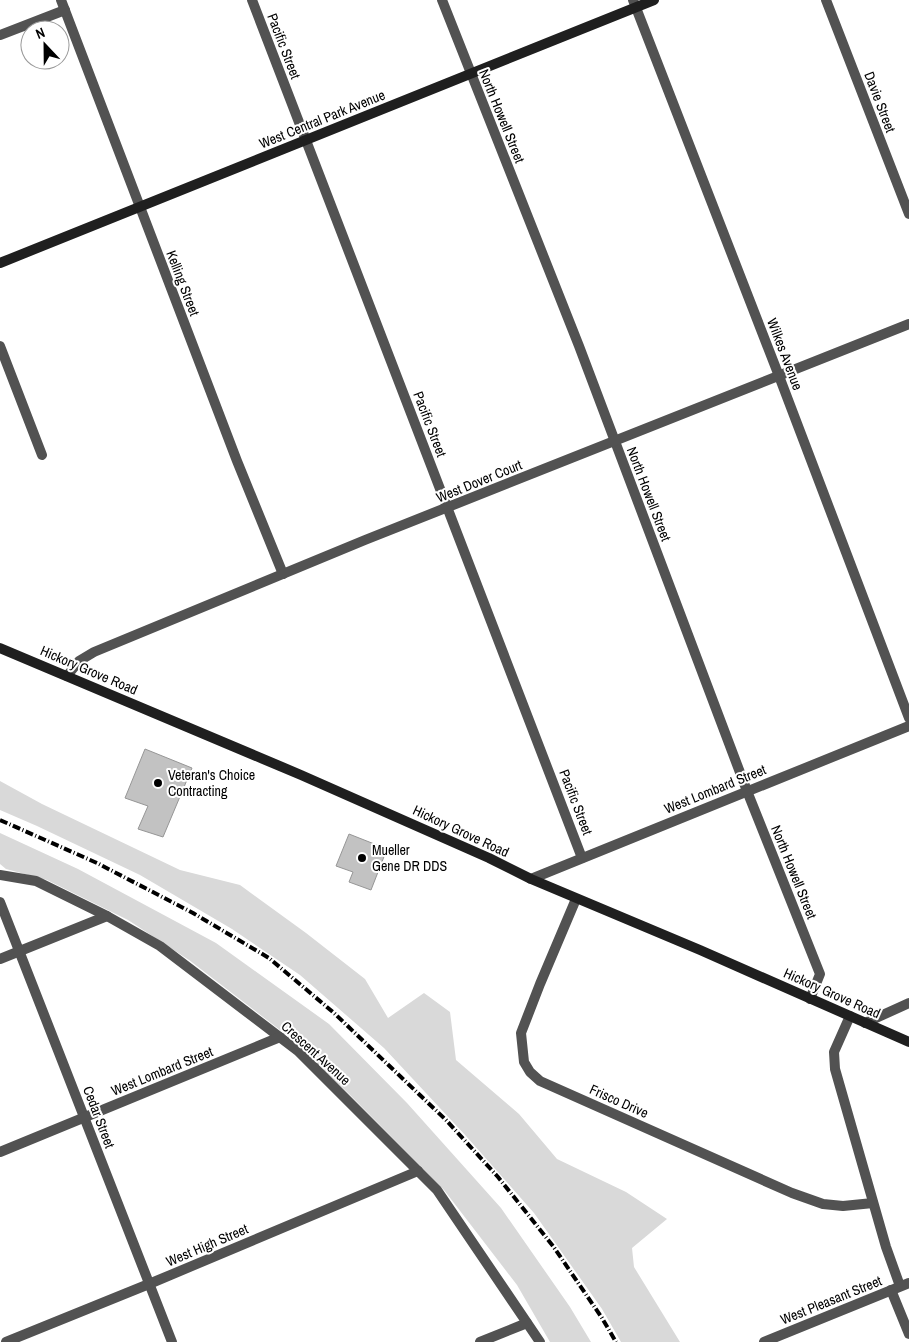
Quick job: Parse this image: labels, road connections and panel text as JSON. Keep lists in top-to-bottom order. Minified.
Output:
{"streets":{"main road":["West Central Park Avenue","Hickory Grove Road"],"street":["Pacific Street","Davie Street","North Howell Street","Kelling Street","Wilkes Avenue","West Dover Court","West Lombard Street","Crescent Avenue","Frisco Drive","Cedar Street","West High Street","West Pleasant Street"]},"crossings":[["Pacific Street","West Central Park Avenue"],["Pacific Street","West Dover Court"],["Pacific Street","West Lombard Street"],["North Howell Street","West Central Park Avenue"],["North Howell Street","West Dover Court"],["North Howell Street","Hickory Grove Road"],["North Howell Street","West Lombard Street"],["West Central Park Avenue","Kelling Street"],["West Central Park Avenue","Wilkes Avenue"],["Kelling Street","West Dover Court"],["Wilkes Avenue","West Dover Court"],["West Dover Court","Hickory Grove Road"],["Hickory Grove Road","West Lombard Street"],["Hickory Grove Road","Frisco Drive"],["West Lombard Street","Crescent Avenue"],["West Lombard Street","Cedar Street"],["Crescent Avenue","West High Street"],["Cedar Street","West High Street"]],"places":["Veteran's Choice Contracting","Mueller Gene DR DDS"],"north":"top"}
